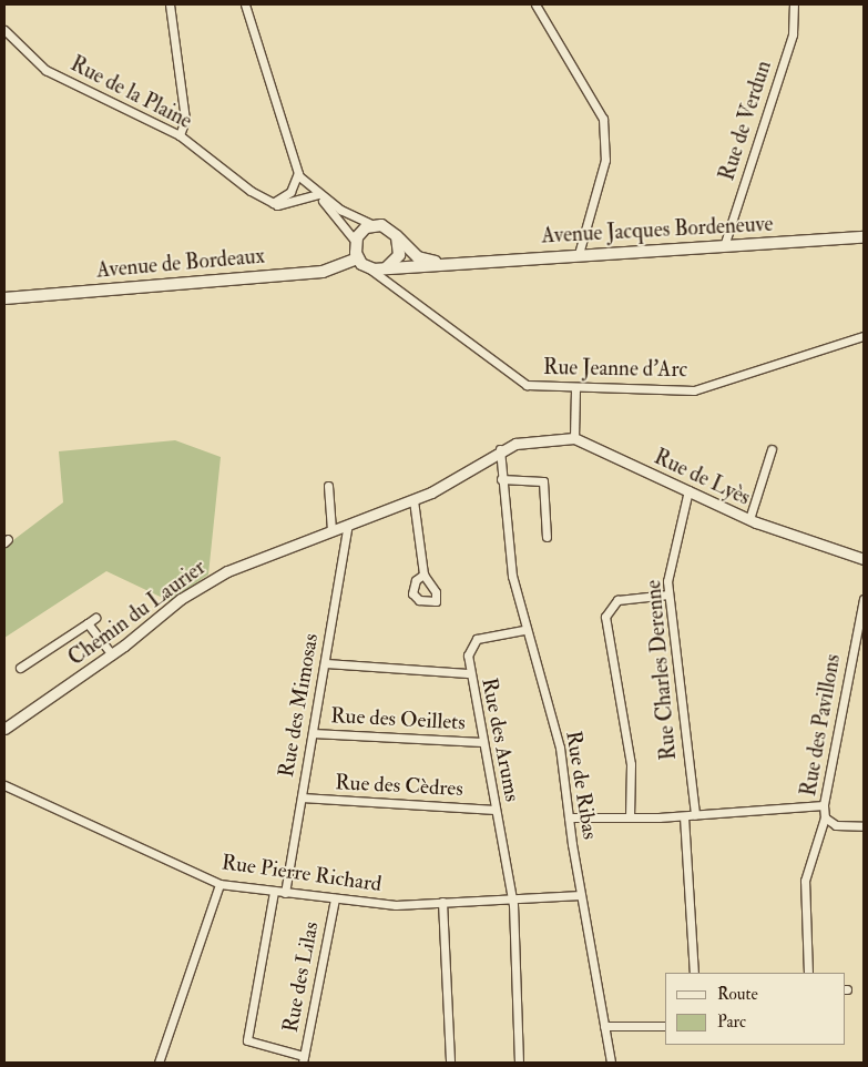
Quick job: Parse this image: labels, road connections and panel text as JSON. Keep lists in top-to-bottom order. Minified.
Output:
{"streets":{"main road":["Avenue Jacques Bordeneuve","Avenue de Bordeaux"],"street":["Rue de la Plaine","Rue de Verdun","Rue Jeanne d'Arc","Rue de Lyès","Chemin du Laurier","Rue Charles Derenne","Rue des Mimosas","Rue des Oeillets","Rue des Pavillons","Rue des Arums","Rue de Ribas","Rue des Cèdres","Rue Pierre Richard","Rue des Lilas"]},"crossings":[["Rue de Verdun","Avenue Jacques Bordeneuve"],["Avenue Jacques Bordeneuve","Avenue de Bordeaux"],["Avenue Jacques Bordeneuve","Rue Jeanne d'Arc"],["Avenue de Bordeaux","Rue Jeanne d'Arc"],["Rue de Lyès","Chemin du Laurier"],["Rue de Lyès","Rue Charles Derenne"],["Chemin du Laurier","Rue des Mimosas"],["Chemin du Laurier","Rue de Ribas"],["Rue des Mimosas","Rue des Oeillets"],["Rue des Mimosas","Rue des Cèdres"],["Rue des Mimosas","Rue Pierre Richard"],["Rue des Oeillets","Rue des Arums"],["Rue des Arums","Rue de Ribas"],["Rue des Arums","Rue des Cèdres"],["Rue des Arums","Rue Pierre Richard"],["Rue de Ribas","Rue Pierre Richard"],["Rue Pierre Richard","Rue des Lilas"]],"legend":["Route","Parc"]}
